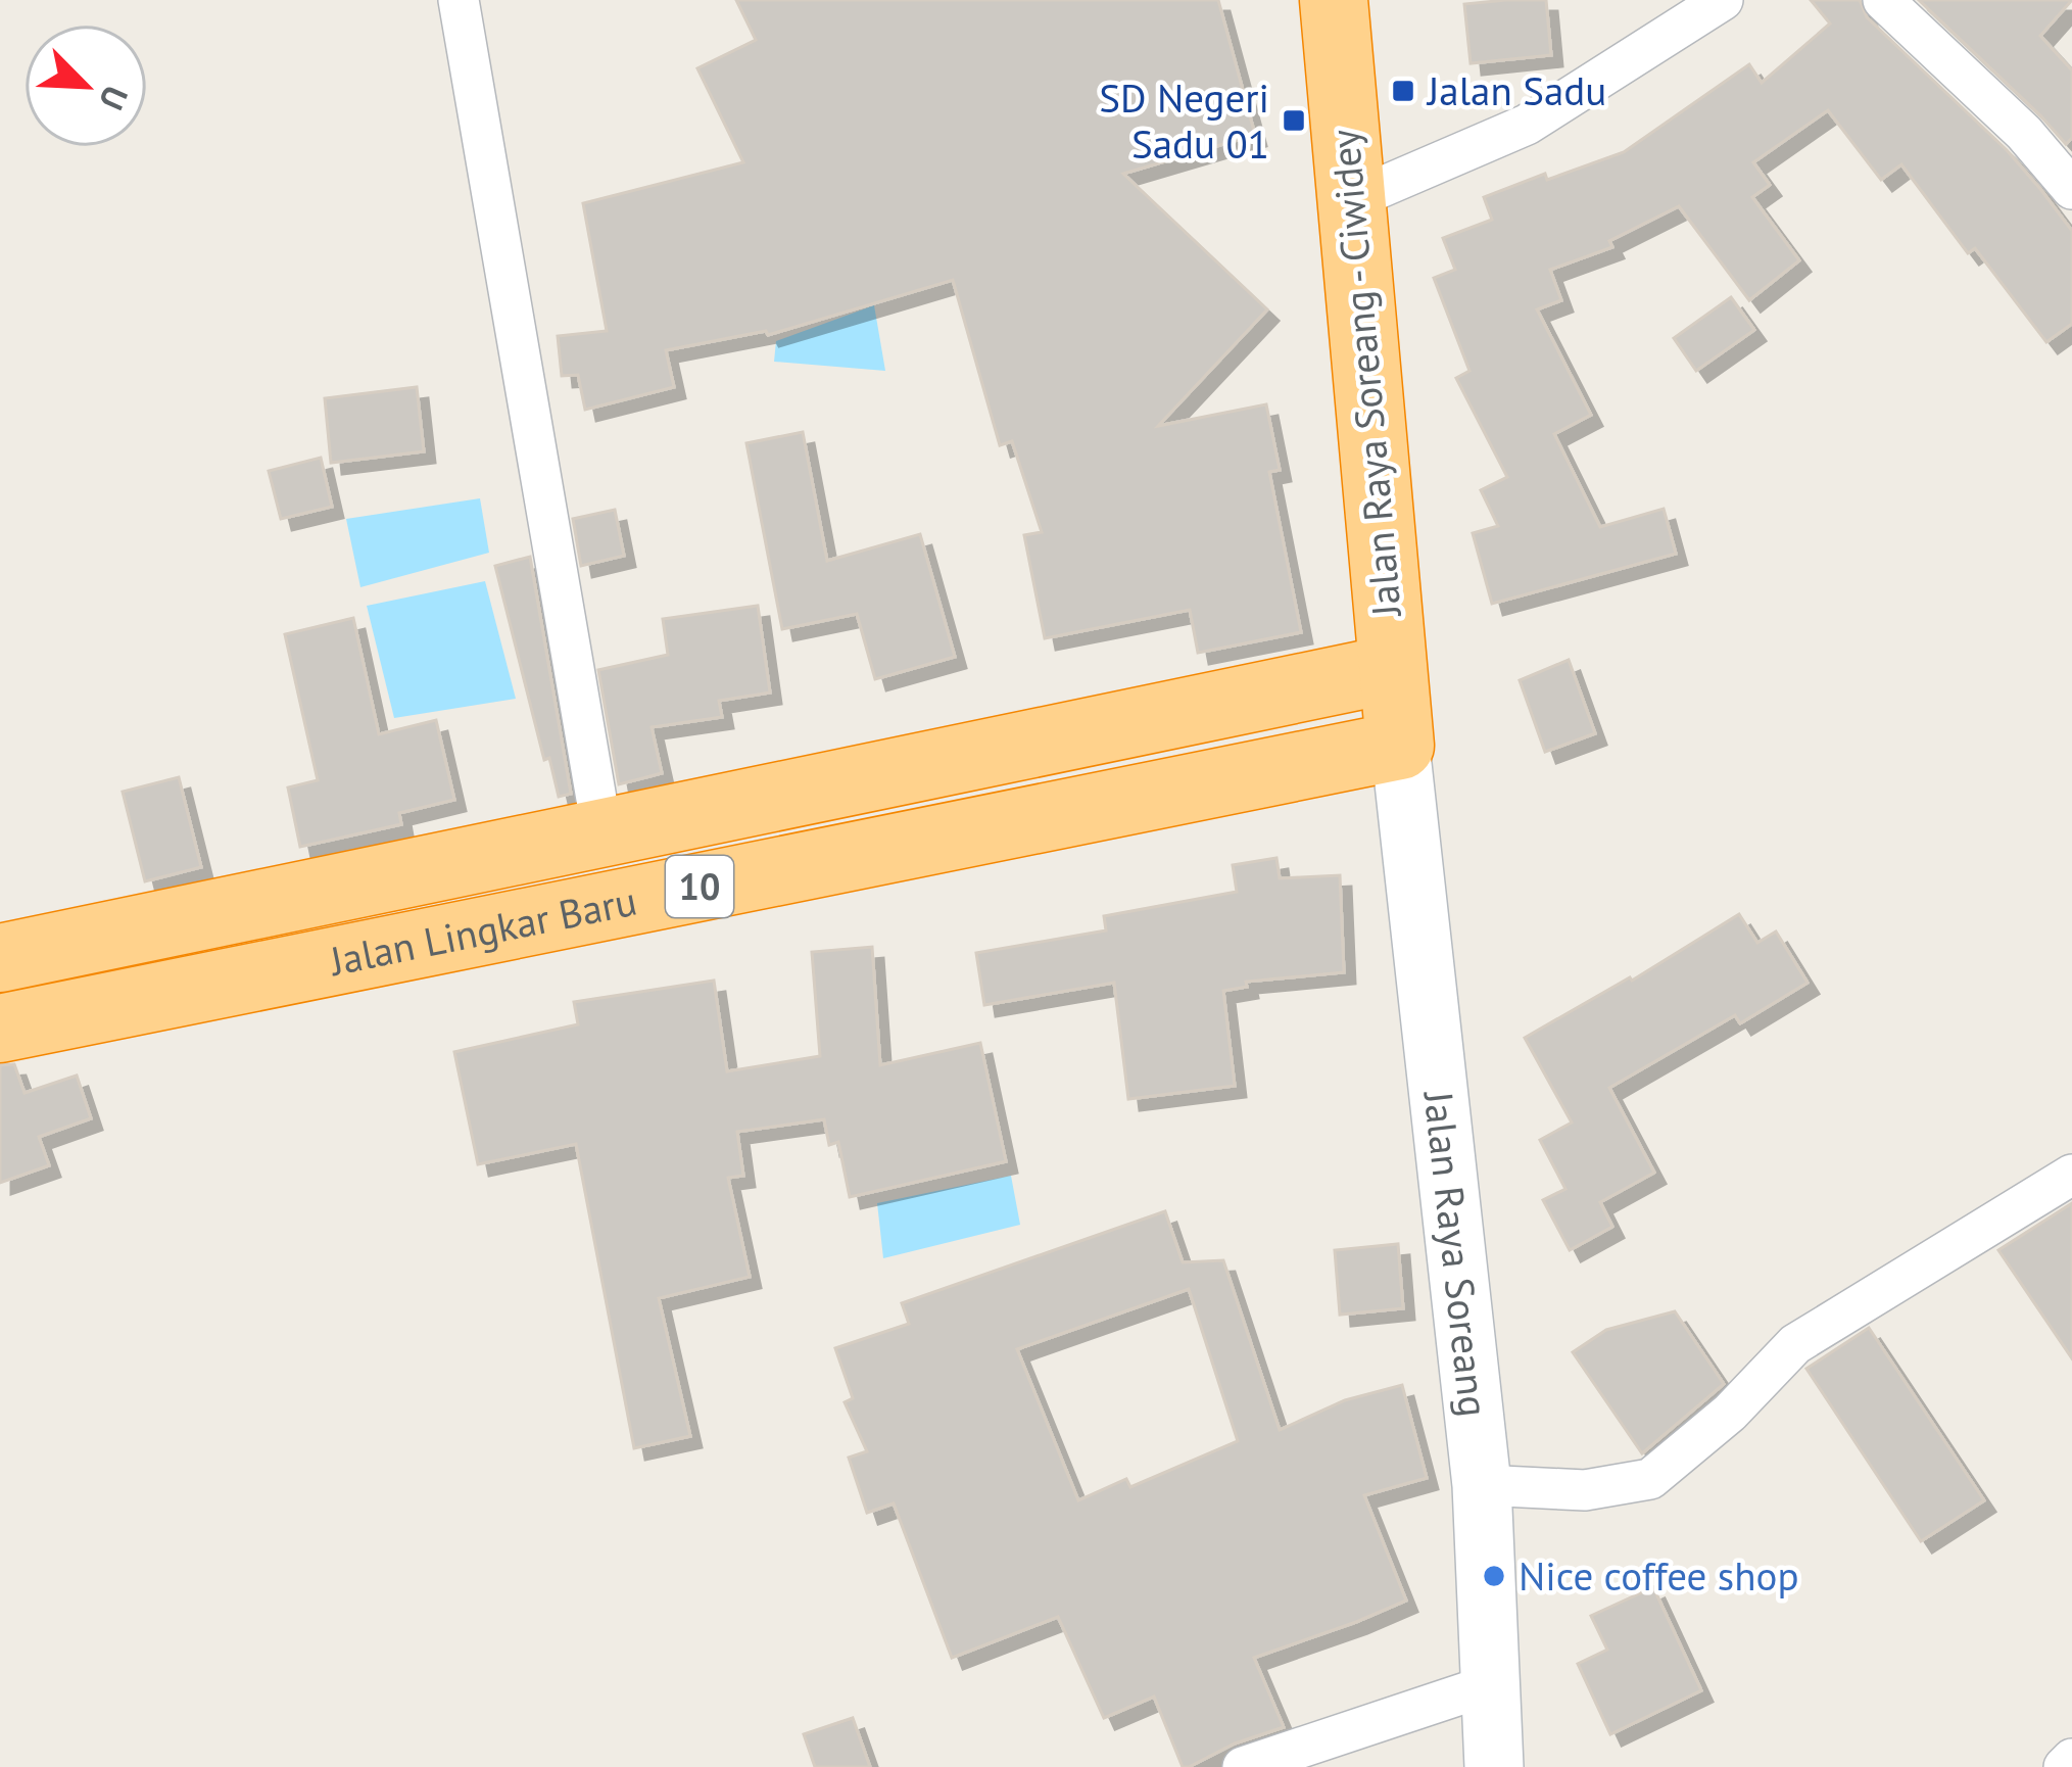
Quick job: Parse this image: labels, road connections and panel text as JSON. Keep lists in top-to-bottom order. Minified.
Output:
{"streets":{"highway":["Jalan Raya Soreang - Ciwidey","10","Jalan Lingkar Baru"],"main road":["Jalan Raya Soreang"]},"crossings":[["Jalan Raya Soreang - Ciwidey","Jalan Lingkar Baru"],["Jalan Raya Soreang - Ciwidey","Jalan Raya Soreang"],["Jalan Lingkar Baru","Jalan Raya Soreang"]],"places":{"transit":["Jalan Sadu","SD Negeri Sadu 01"],"other":["Nice coffee shop"]},"north":"bottom right"}
